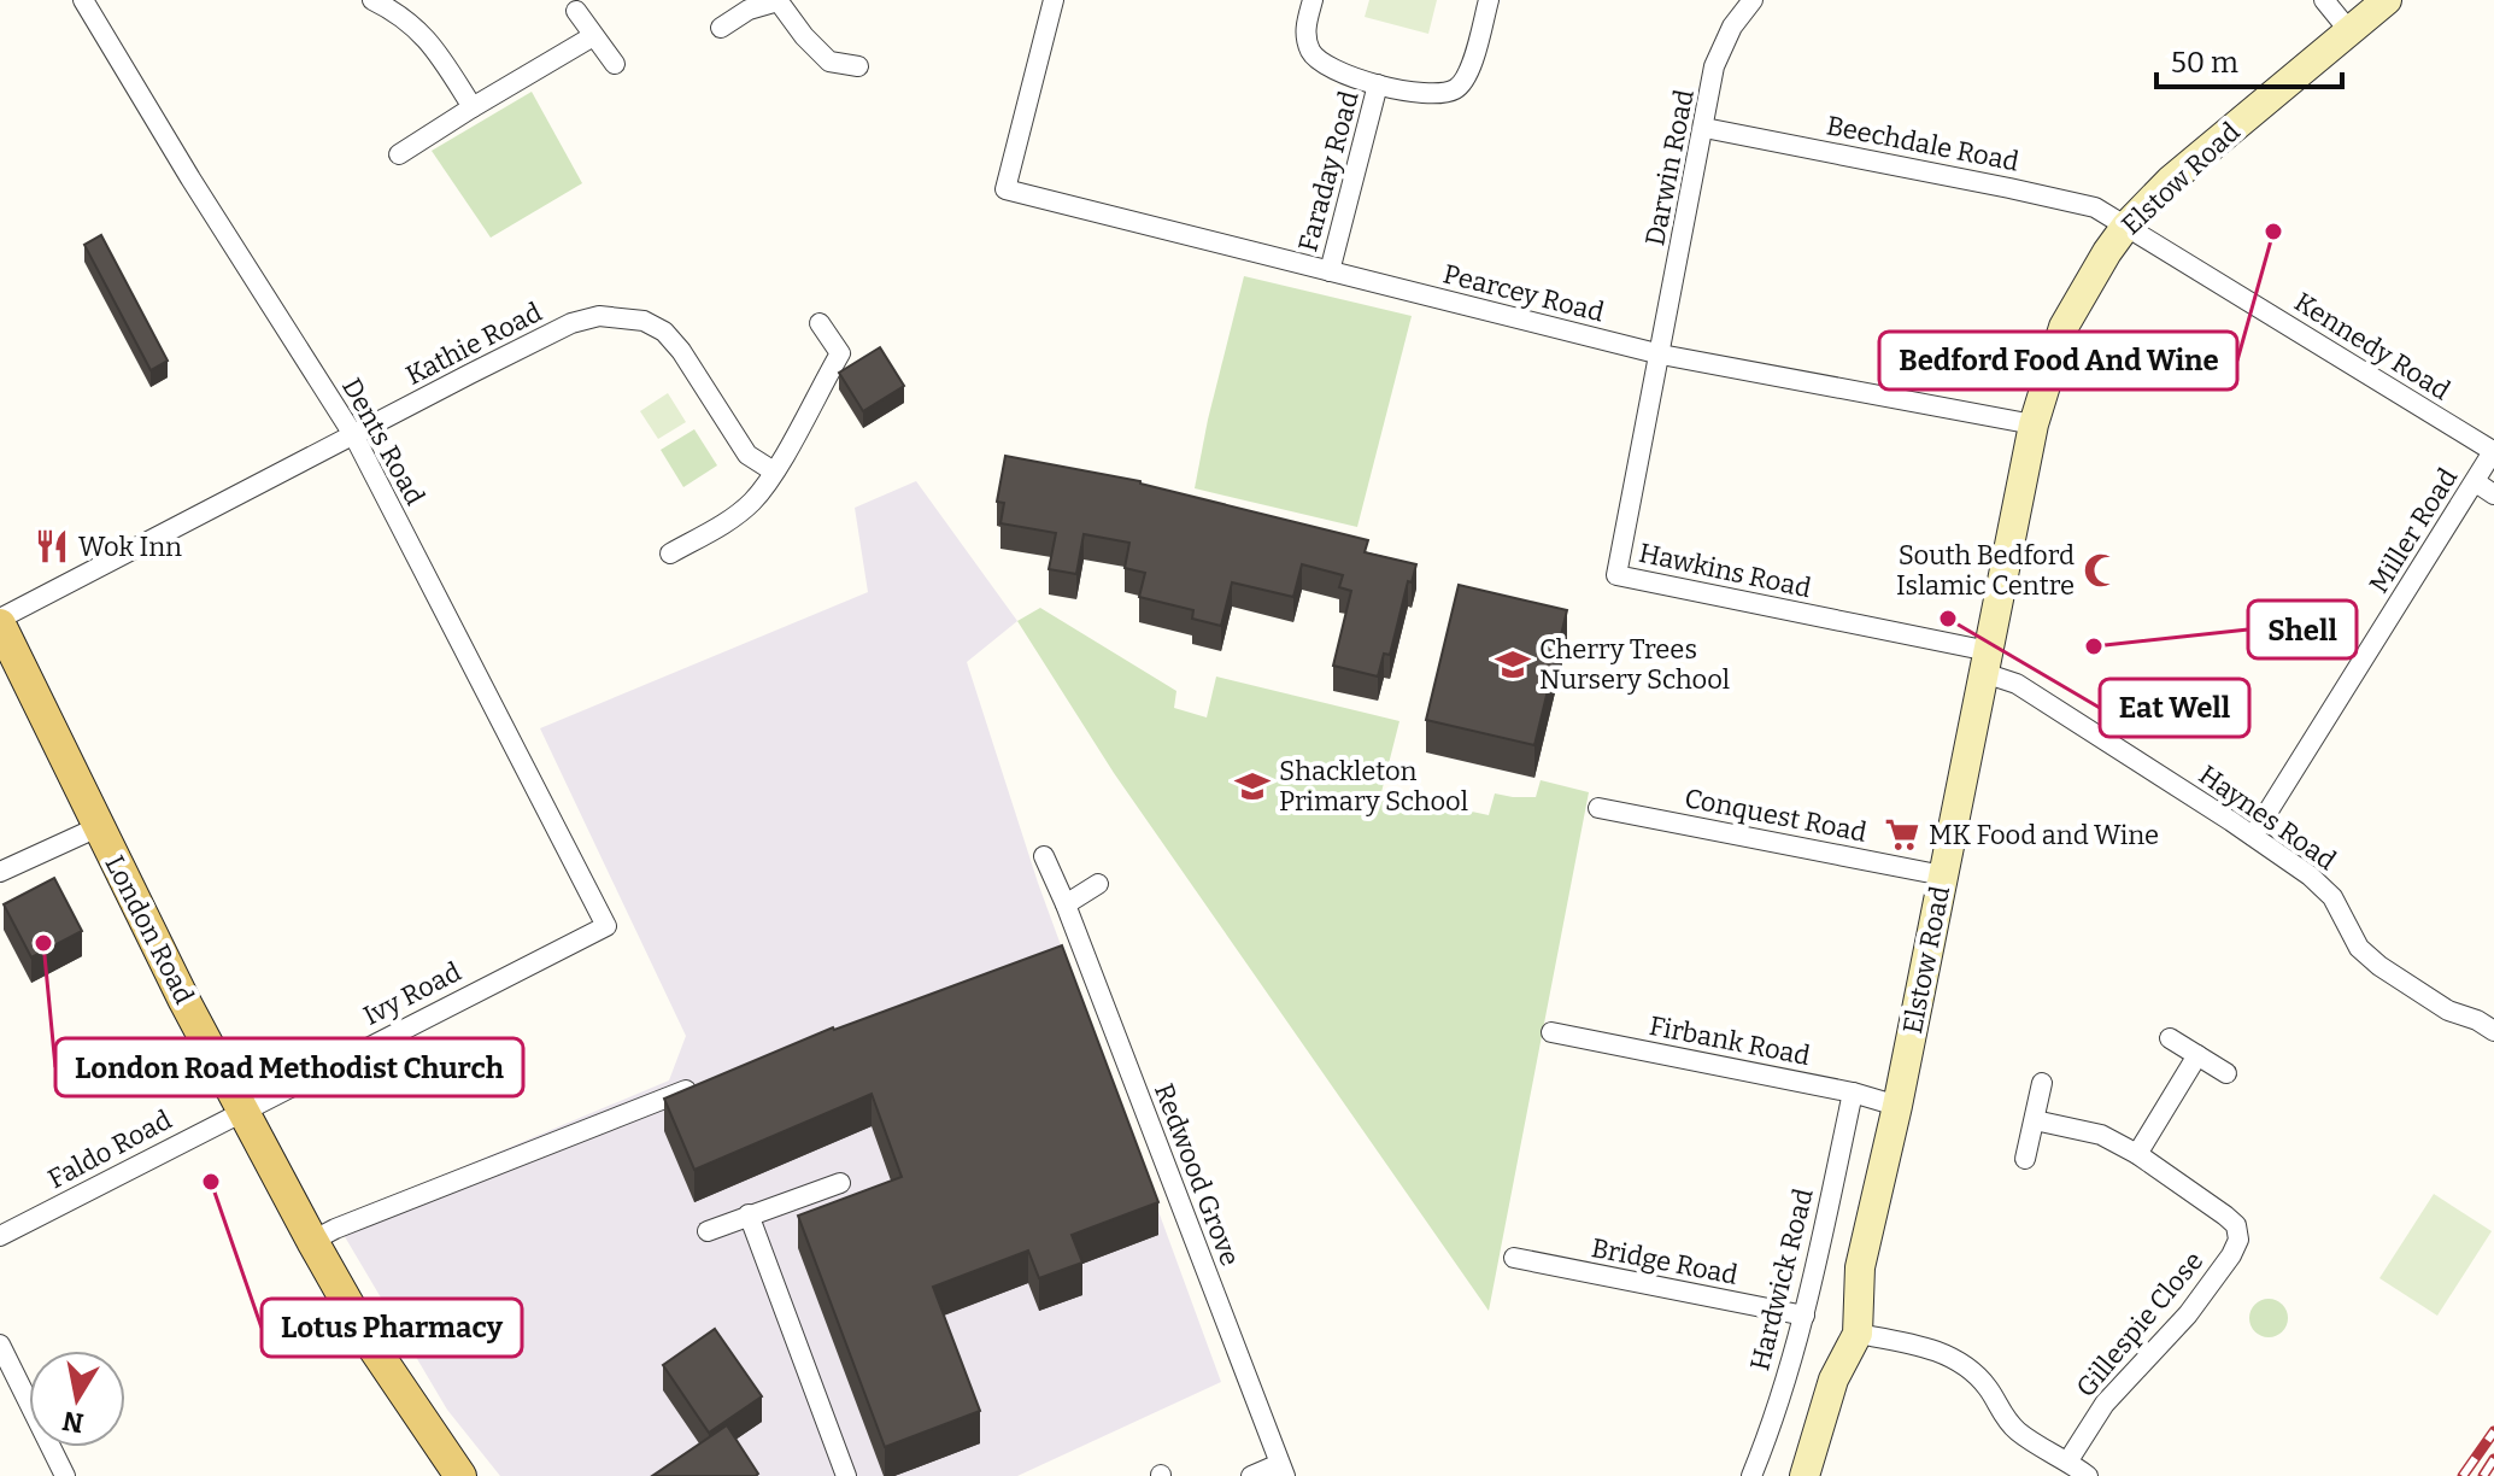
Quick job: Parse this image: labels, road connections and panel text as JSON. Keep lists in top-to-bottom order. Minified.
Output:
{"streets":{"main road":["London Road"],"street":["Beechdale Road","Darwin Road","Faraday Road","Elstow Road","Pearcey Road","Kathie Road","Kennedy Road","Dents Road","Miller Road","Hawkins Road","Conquest Road","Haynes Road","Ivy Road","Firbank Road","Faldo Road","Redwood Grove","Bridge Road","Hardwick Road","Gillespie Close"]},"crossings":[["Beechdale Road","Darwin Road"],["Beechdale Road","Elstow Road"],["Beechdale Road","Kennedy Road"],["Darwin Road","Pearcey Road"],["Darwin Road","Hawkins Road"],["Faraday Road","Pearcey Road"],["Elstow Road","Pearcey Road"],["Elstow Road","Kennedy Road"],["Elstow Road","Hawkins Road"],["Elstow Road","Conquest Road"],["Elstow Road","Haynes Road"],["Elstow Road","Firbank Road"],["Pearcey Road","Hawkins Road"],["Kathie Road","Dents Road"],["Kathie Road","London Road"],["Kennedy Road","Miller Road"],["Dents Road","Ivy Road"],["Miller Road","Haynes Road"],["Hawkins Road","Haynes Road"],["London Road","Ivy Road"],["London Road","Faldo Road"],["Ivy Road","Faldo Road"],["Firbank Road","Hardwick Road"],["Bridge Road","Hardwick Road"]],"places":{"other":["Bedford Food And Wine","Eat Well","Shell","London Road Methodist Church","Lotus Pharmacy"],"restaurant":["Wok Inn"],"mosque":["South Bedford Islamic Centre"],"school or university":["Cherry Trees Nursery School","Shackleton Primary School"],"supermarket":["MK Food and Wine"]},"scale_bar":"50 m","north":"bottom"}
